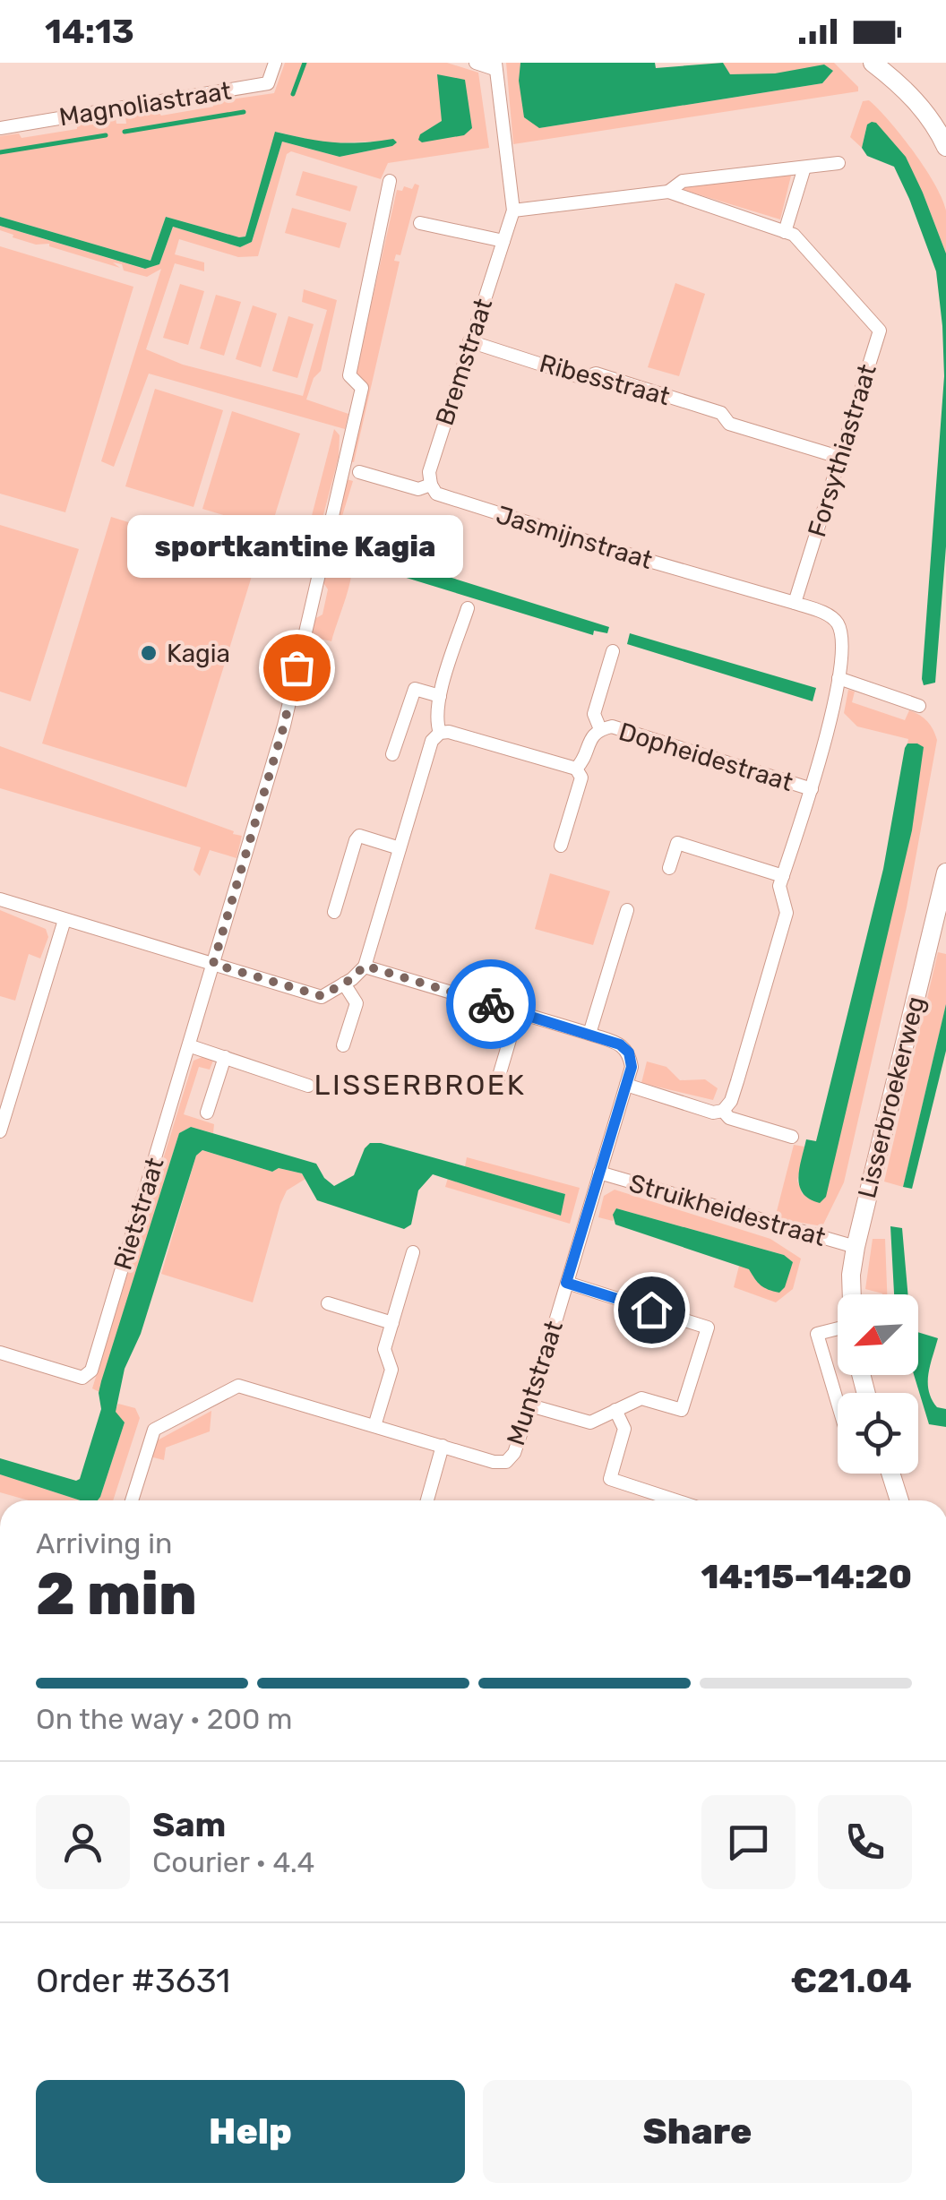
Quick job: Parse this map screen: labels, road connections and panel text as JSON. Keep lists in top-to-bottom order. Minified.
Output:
{"streets":{"main road":["Lisserbroekerweg"],"street":["Magnoliastraat","Bremstraat","Ribesstraat","Forsythiastraat","Jasmijnstraat","Dopheidestraat","Struikheidestraat","Rietstraat","Muntstraat"]},"crossings":[["Bremstraat","Ribesstraat"],["Bremstraat","Jasmijnstraat"],["Ribesstraat","Forsythiastraat"],["Forsythiastraat","Jasmijnstraat"],["Lisserbroekerweg","Struikheidestraat"],["Struikheidestraat","Muntstraat"]],"districts":["LISSERBROEK"],"places":["Kagia","sportkantine Kagia"],"north":"bottom left","page":{"status":"14:13","bubble":"sportkantine Kagia","heading":["2 min","Arriving in","14:15–14:20"],"panel":["Sam","Courier · 4.4","Order #3631","€21.04"],"bar":"On the way · 200 m","buttons":["Help","Share"]}}
